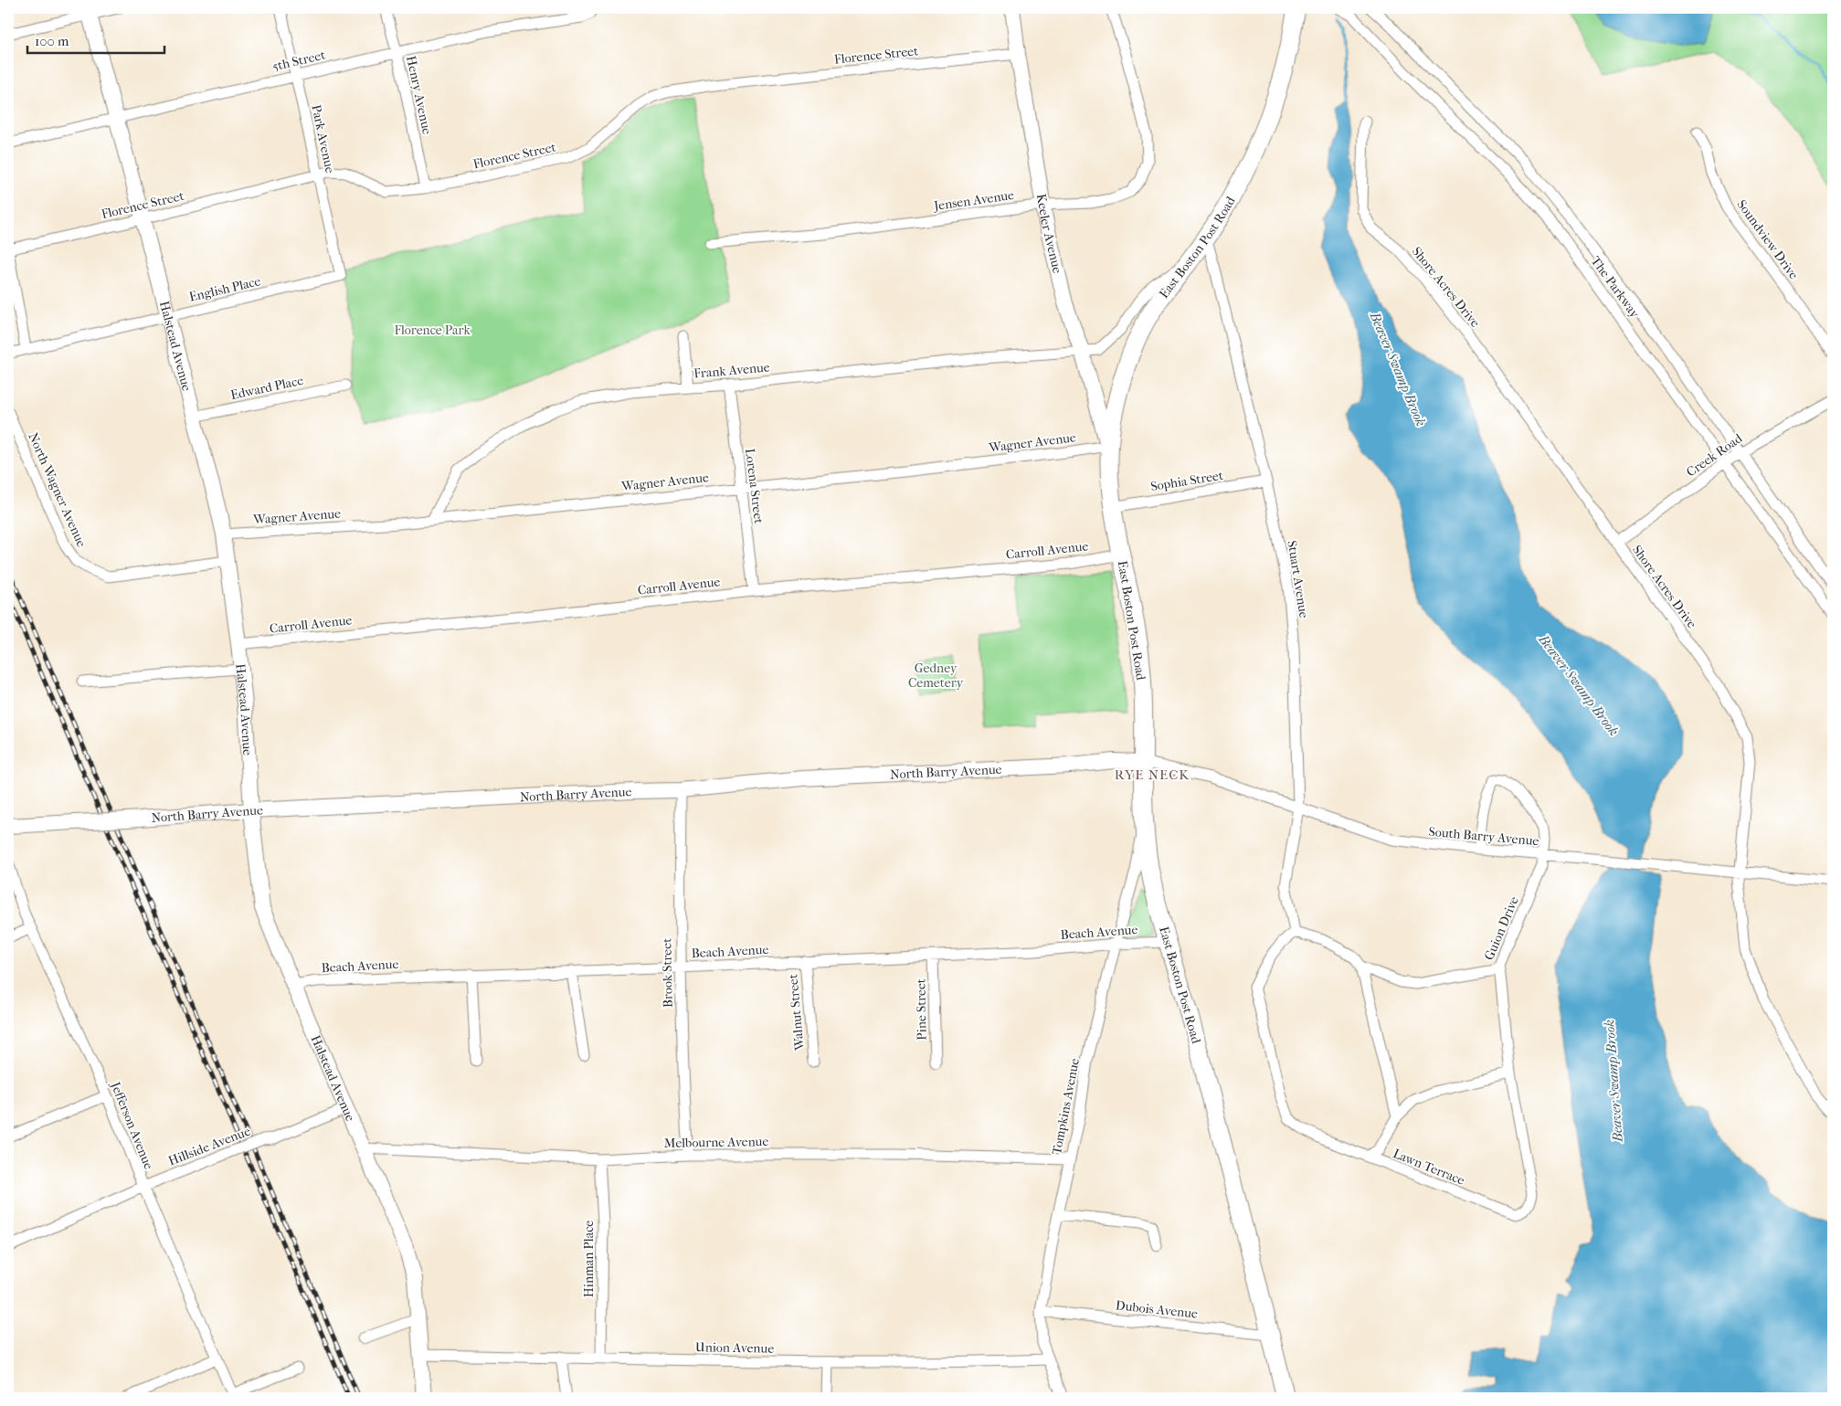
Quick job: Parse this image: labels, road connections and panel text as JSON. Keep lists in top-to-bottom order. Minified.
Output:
{"streets":{"main road":["East Boston Post Road"],"street":["Florence Street","5th Street","Henry Avenue","Park Avenue","Jensen Avenue","Keeler Avenue","Soundview Drive","Shore Acres Drive","The Parkway","English Place","Halstead Avenue","Frank Avenue","Edward Place","Wagner Avenue","Creek Road","Sophia Street","Lorena Street","North Wagner Avenue","Carroll Avenue","Stuart Avenue","North Barry Avenue","South Barry Avenue","Guion Drive","Beach Avenue","Brook Street","Pine Street","Walnut Street","Tompkins Avenue","Jefferson Avenue","Melbourne Avenue","Hillside Avenue","Lawn Terrace","Hinman Place","Dubois Avenue","Union Avenue"]},"crossings":[["Florence Street","Henry Avenue"],["Florence Street","Park Avenue"],["Florence Street","Keeler Avenue"],["Florence Street","Halstead Avenue"],["5th Street","Henry Avenue"],["5th Street","Park Avenue"],["5th Street","Halstead Avenue"],["Park Avenue","English Place"],["Jensen Avenue","Keeler Avenue"],["Keeler Avenue","East Boston Post Road"],["Keeler Avenue","Frank Avenue"],["Keeler Avenue","Wagner Avenue"],["East Boston Post Road","Frank Avenue"],["East Boston Post Road","Wagner Avenue"],["East Boston Post Road","Sophia Street"],["East Boston Post Road","Carroll Avenue"],["East Boston Post Road","Stuart Avenue"],["East Boston Post Road","North Barry Avenue"],["East Boston Post Road","South Barry Avenue"],["East Boston Post Road","Beach Avenue"],["East Boston Post Road","Tompkins Avenue"],["East Boston Post Road","Dubois Avenue"],["Shore Acres Drive","Creek Road"],["Shore Acres Drive","South Barry Avenue"],["The Parkway","Creek Road"],["English Place","Halstead Avenue"],["Halstead Avenue","Edward Place"],["Halstead Avenue","Wagner Avenue"],["Halstead Avenue","North Wagner Avenue"],["Halstead Avenue","Carroll Avenue"],["Halstead Avenue","North Barry Avenue"],["Halstead Avenue","Beach Avenue"],["Halstead Avenue","Melbourne Avenue"],["Halstead Avenue","Hillside Avenue"],["Halstead Avenue","Union Avenue"],["Frank Avenue","Wagner Avenue"],["Frank Avenue","Lorena Street"],["Wagner Avenue","Lorena Street"],["Sophia Street","Stuart Avenue"],["Lorena Street","Carroll Avenue"],["Stuart Avenue","South Barry Avenue"],["Stuart Avenue","Guion Drive"],["Stuart Avenue","Lawn Terrace"],["North Barry Avenue","South Barry Avenue"],["North Barry Avenue","Brook Street"],["South Barry Avenue","Guion Drive"],["Guion Drive","Lawn Terrace"],["Beach Avenue","Brook Street"],["Beach Avenue","Pine Street"],["Beach Avenue","Walnut Street"],["Beach Avenue","Tompkins Avenue"],["Brook Street","Melbourne Avenue"],["Tompkins Avenue","Melbourne Avenue"],["Tompkins Avenue","Dubois Avenue"],["Tompkins Avenue","Union Avenue"],["Jefferson Avenue","Hillside Avenue"],["Melbourne Avenue","Hinman Place"],["Hinman Place","Union Avenue"]],"districts":["RYE NECK"],"water":["Beaver Swamp Brook"],"parks":["Florence Park","Gedney Cemetery"],"scale_bar":"100 m"}
